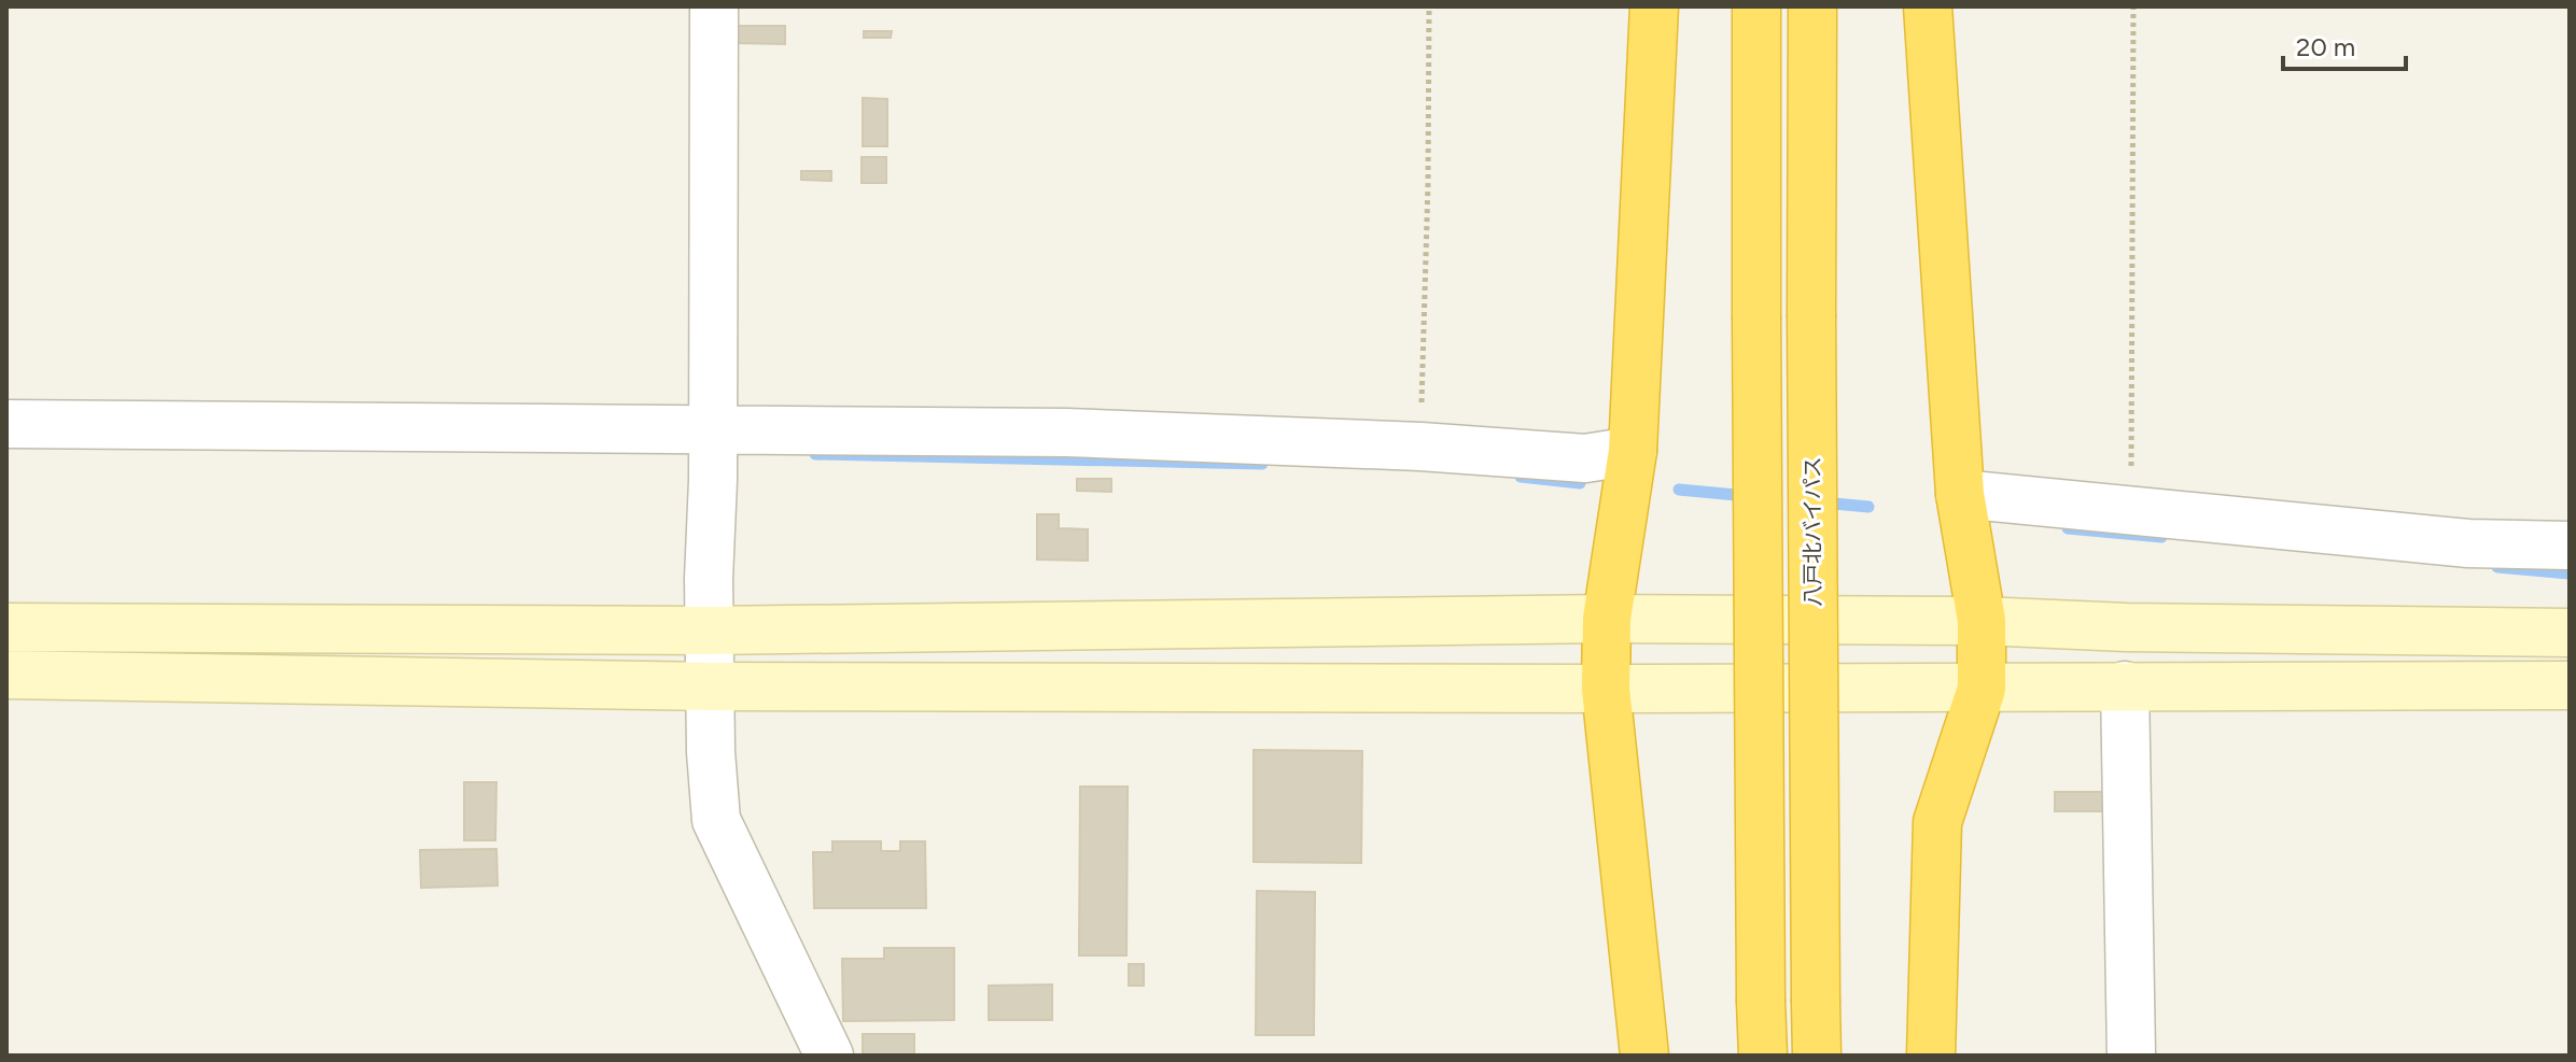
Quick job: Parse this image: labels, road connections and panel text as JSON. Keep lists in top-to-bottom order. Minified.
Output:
{"streets":{"highway":["八戸北バイパス"]},"scale_bar":"20 m"}
